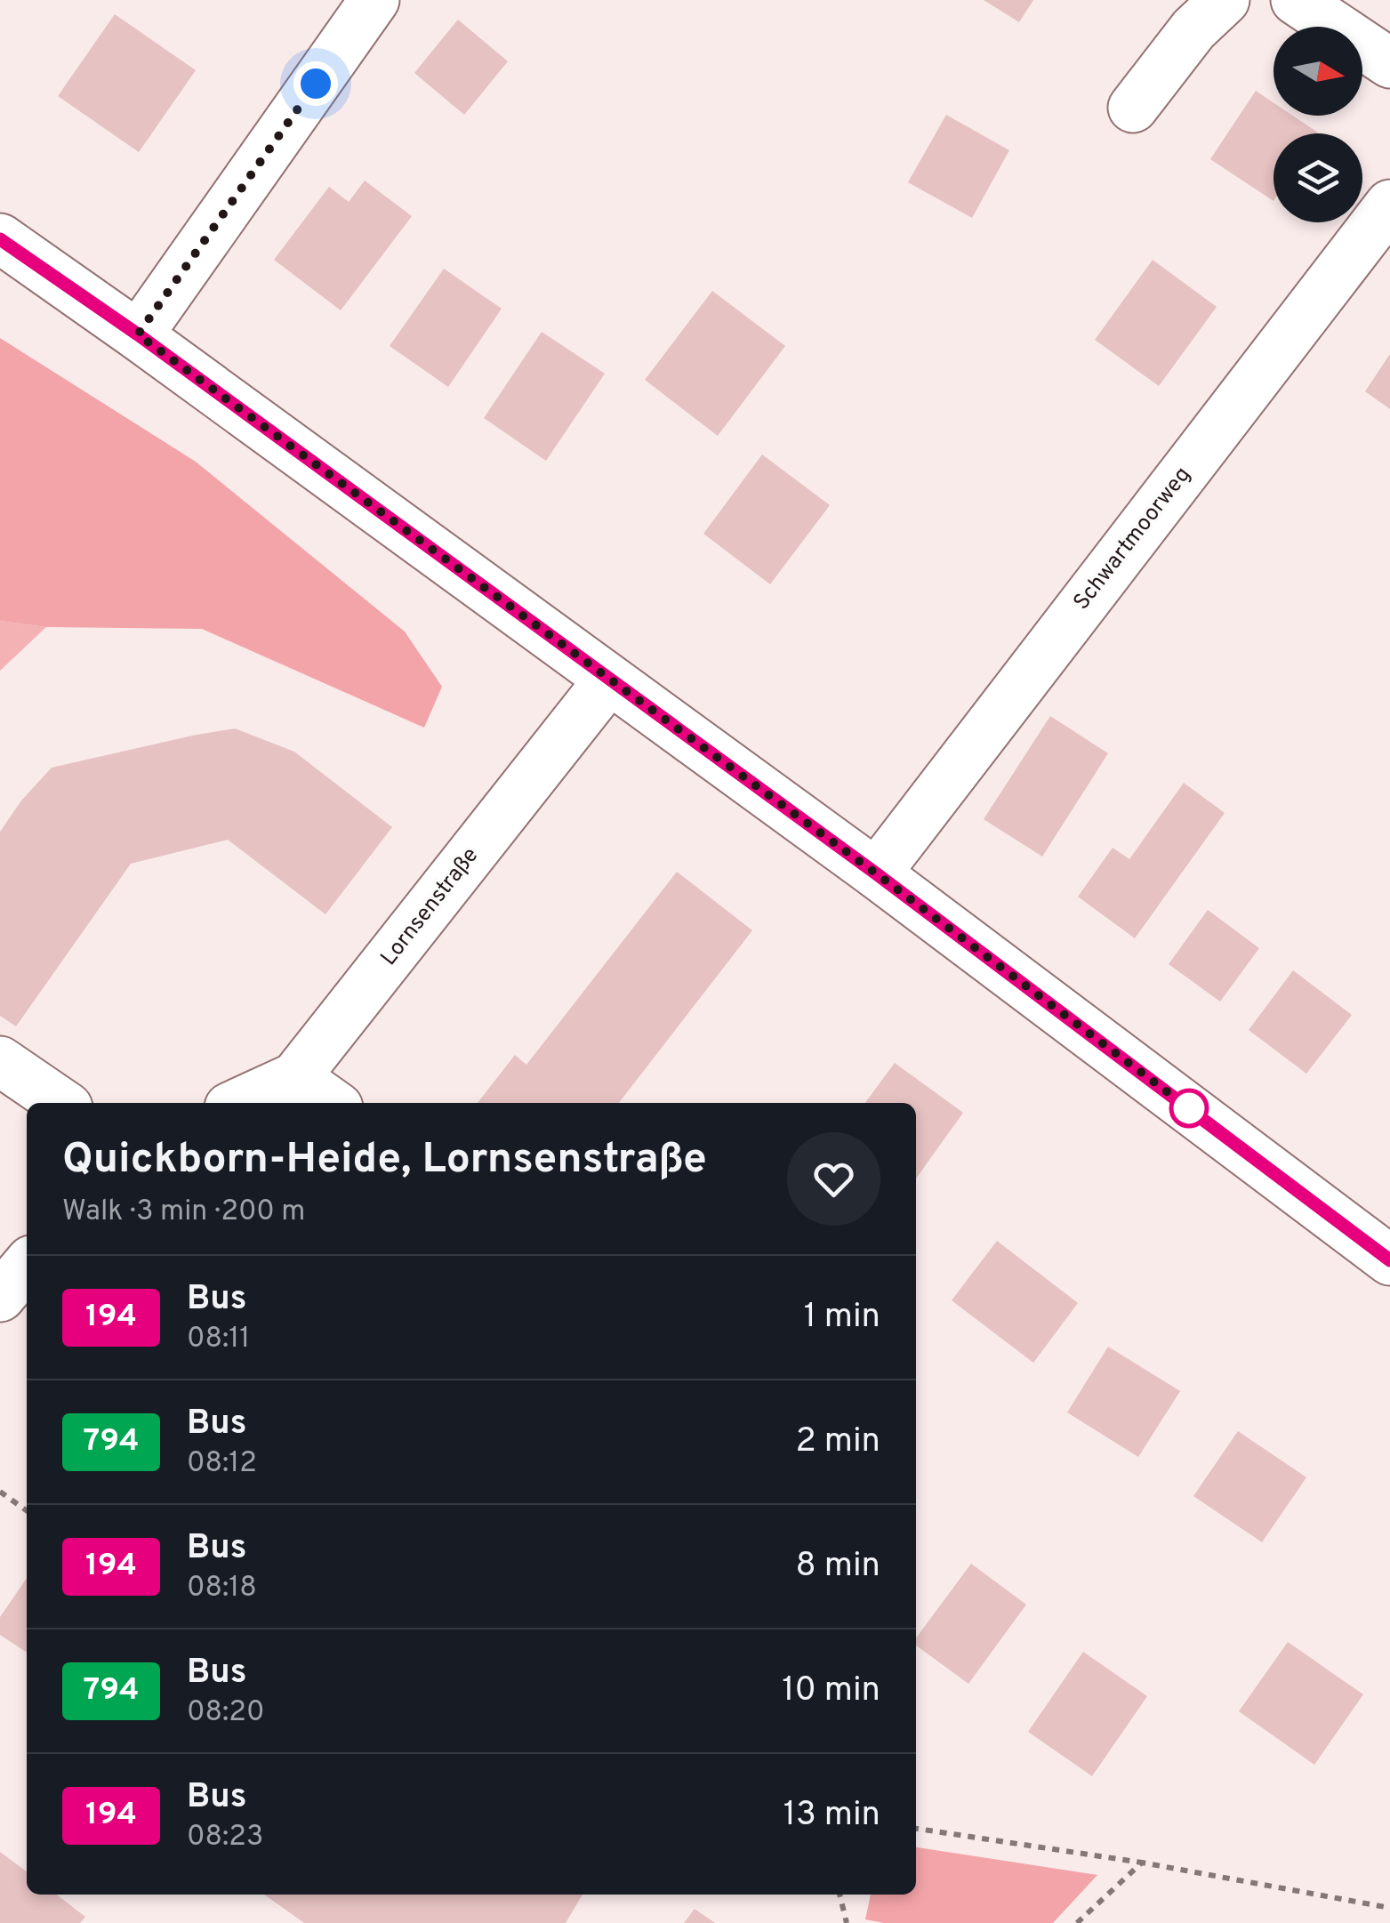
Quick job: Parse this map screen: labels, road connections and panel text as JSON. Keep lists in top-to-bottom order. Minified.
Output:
{"streets":{"street":["Schwartmoorweg","Lornsenstraße"]},"lines":["bus line 194"],"north":"right","page":{"heading":["Quickborn-Heide, Lornsenstraße","Walk · 3 min · 200 m"],"list":[{"mark":"194","name":"Bus","note":"08:11","value":"1 min"},{"mark":"794","name":"Bus","note":"08:12","value":"2 min"},{"mark":"194","name":"Bus","note":"08:18","value":"8 min"},{"mark":"794","name":"Bus","note":"08:20","value":"10 min"},{"mark":"194","name":"Bus","note":"08:23","value":"13 min"}]}}
